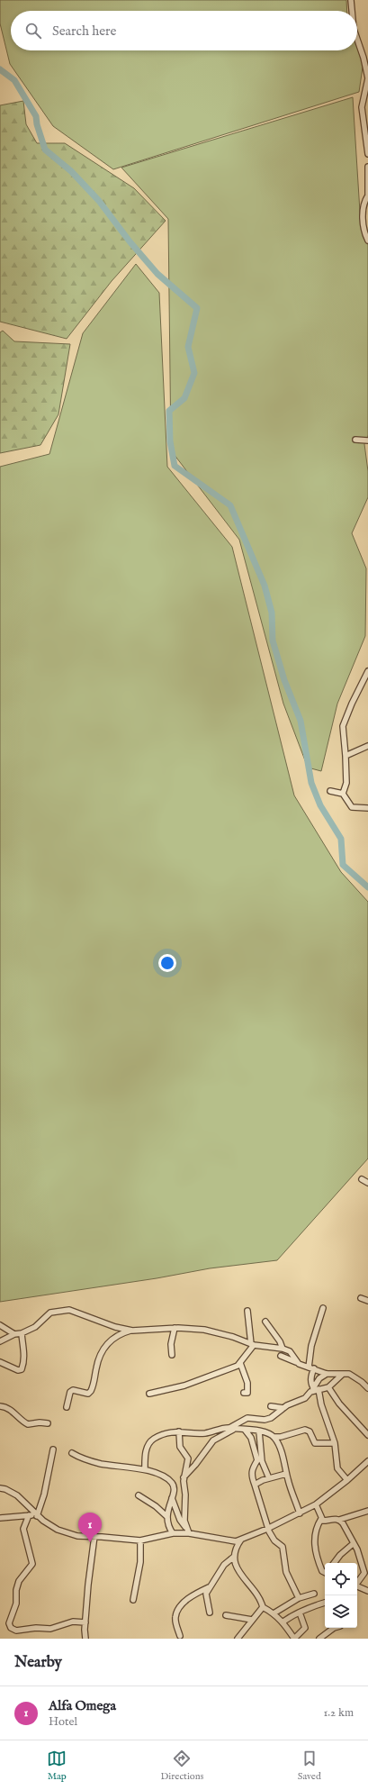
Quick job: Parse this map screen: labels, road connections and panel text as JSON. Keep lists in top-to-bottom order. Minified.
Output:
{"page":{"search":"Search here","pins":"1","heading":"Nearby","list":[{"mark":"1","name":"Alfa Omega","note":"Hotel","value":"1.2 km"}],"nav":["Map","Directions","Saved"]}}
